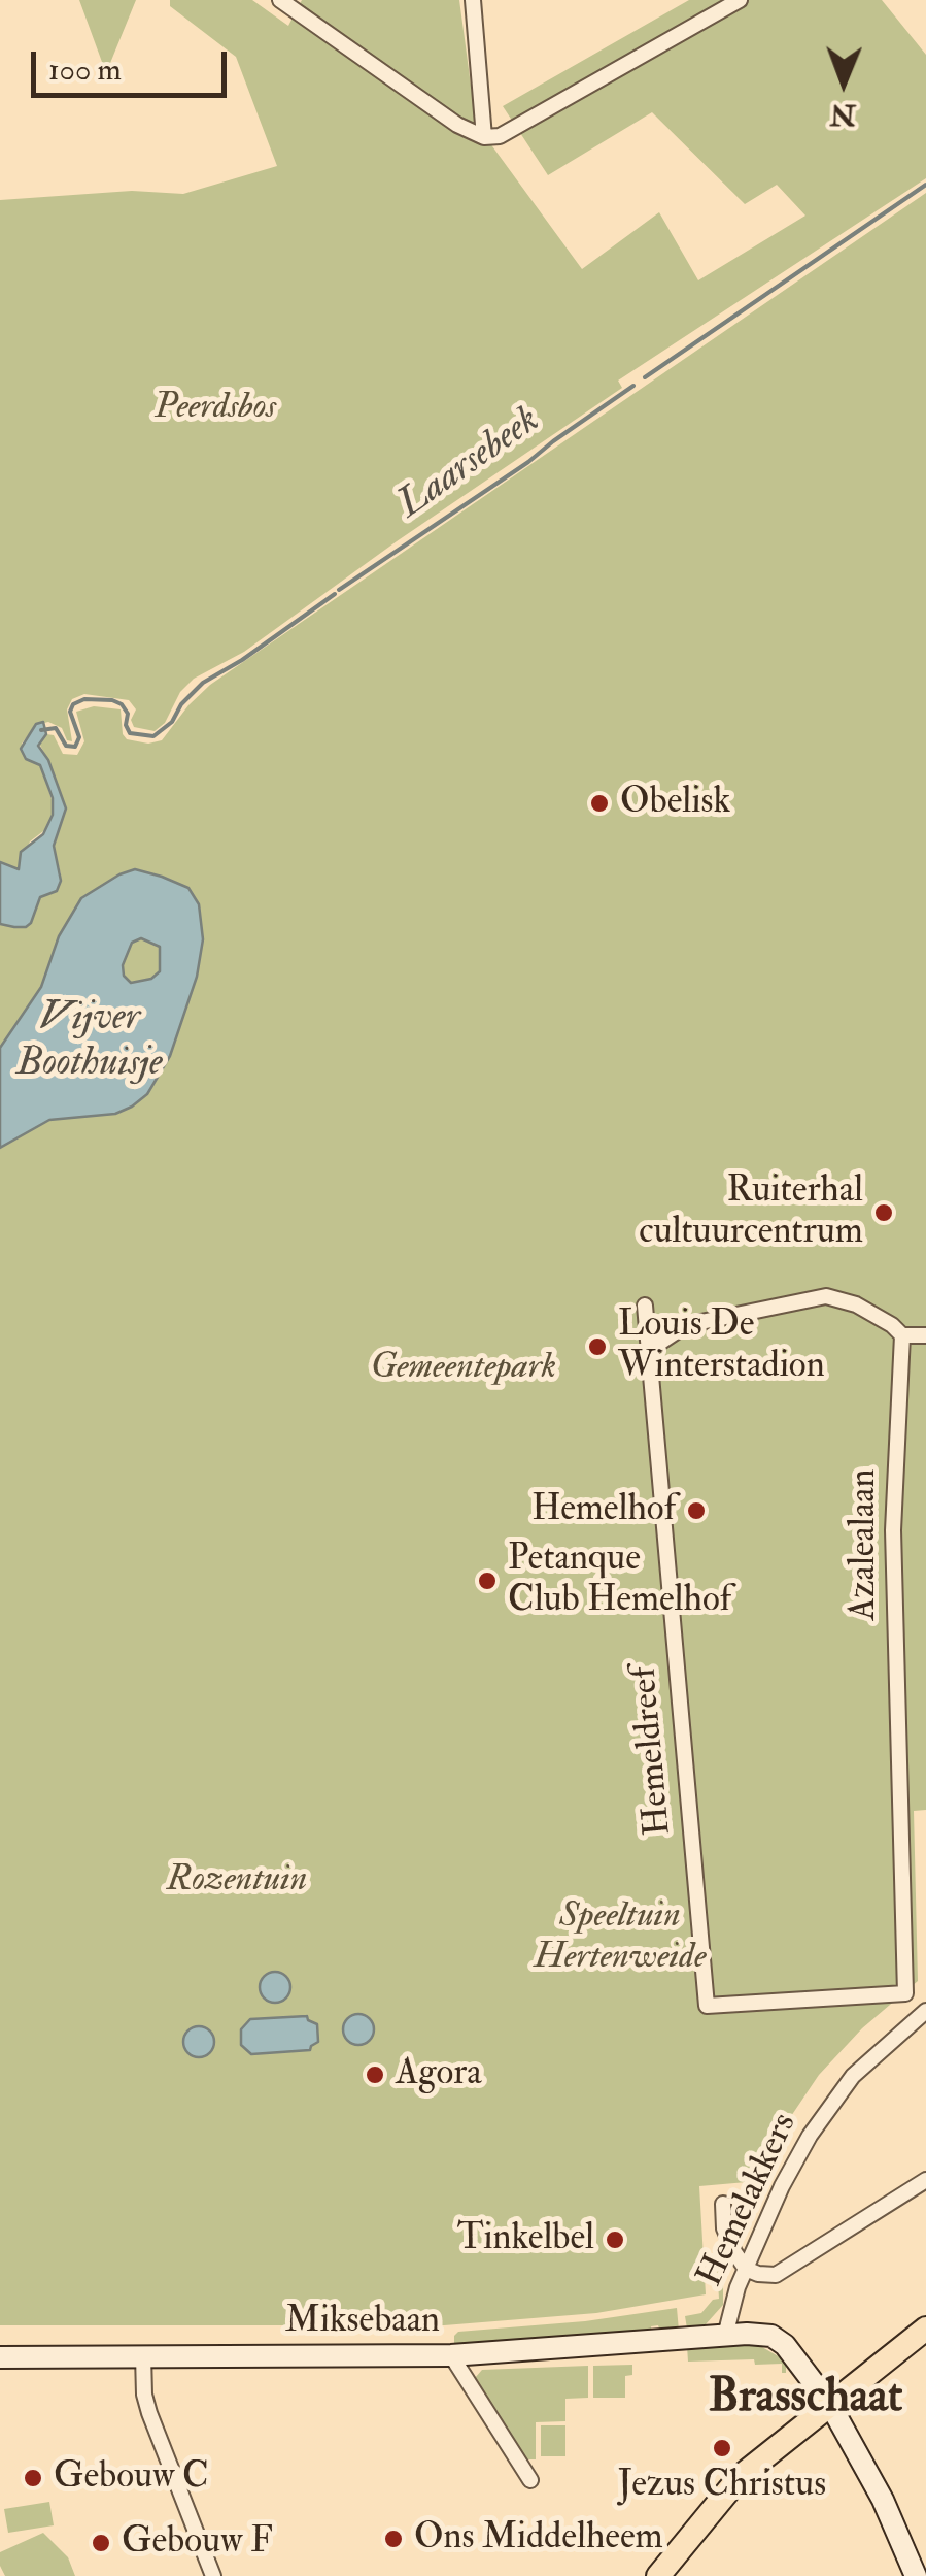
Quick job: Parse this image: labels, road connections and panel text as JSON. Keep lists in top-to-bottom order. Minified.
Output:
{"streets":{"main road":["Miksebaan"],"street":["Azalealaan","Hemeldreef","Hemelakkers"]},"crossings":[["Azalealaan","Hemeldreef"],["Hemelakkers","Miksebaan"]],"districts":["Brasschaat"],"water":["Laarsebeek","Vijver Boothuisje"],"parks":["Peerdsbos","Gemeentepark","Rozentuin","Speeltuin Hertenweide"],"places":["Obelisk","Ruiterhal cultuurcentrum","Louis De Winterstadion","Hemelhof","Petanque Club Hemelhof","Agora","Tinkelbel","Jezus Christus","Gebouw C","Ons Middelheem","Gebouw F"],"scale_bar":"100 m","north":"bottom"}
